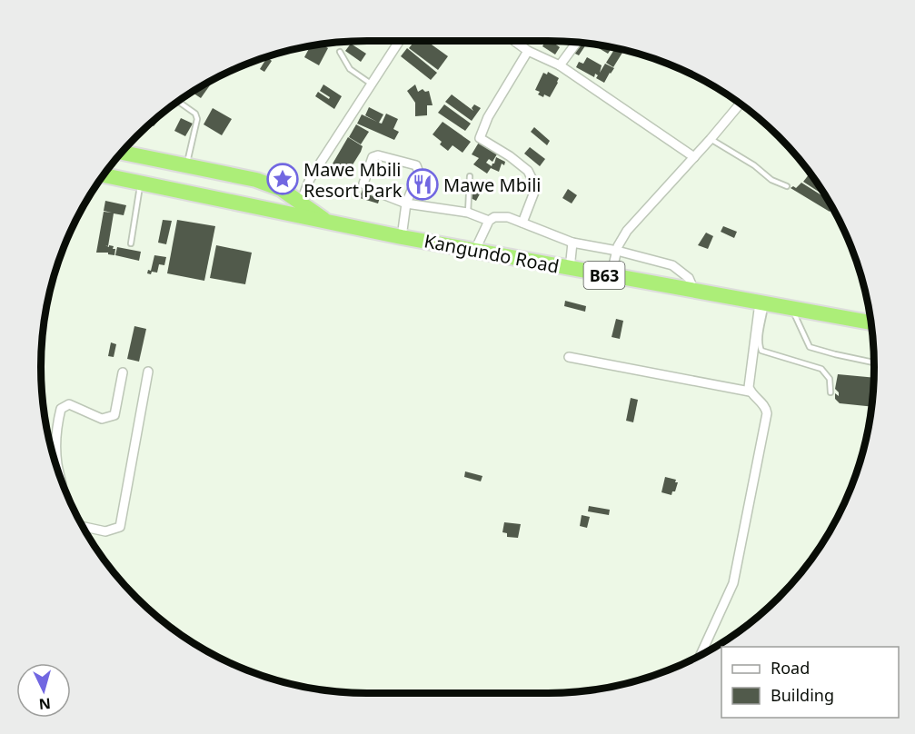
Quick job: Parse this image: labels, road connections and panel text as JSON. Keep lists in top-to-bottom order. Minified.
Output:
{"streets":{"highway":["Kangundo Road","B63"]},"places":{"place":["Mawe Mbili Resort Park"],"restaurant":["Mawe Mbili"]},"legend":["Road","Building"],"north":"bottom"}
